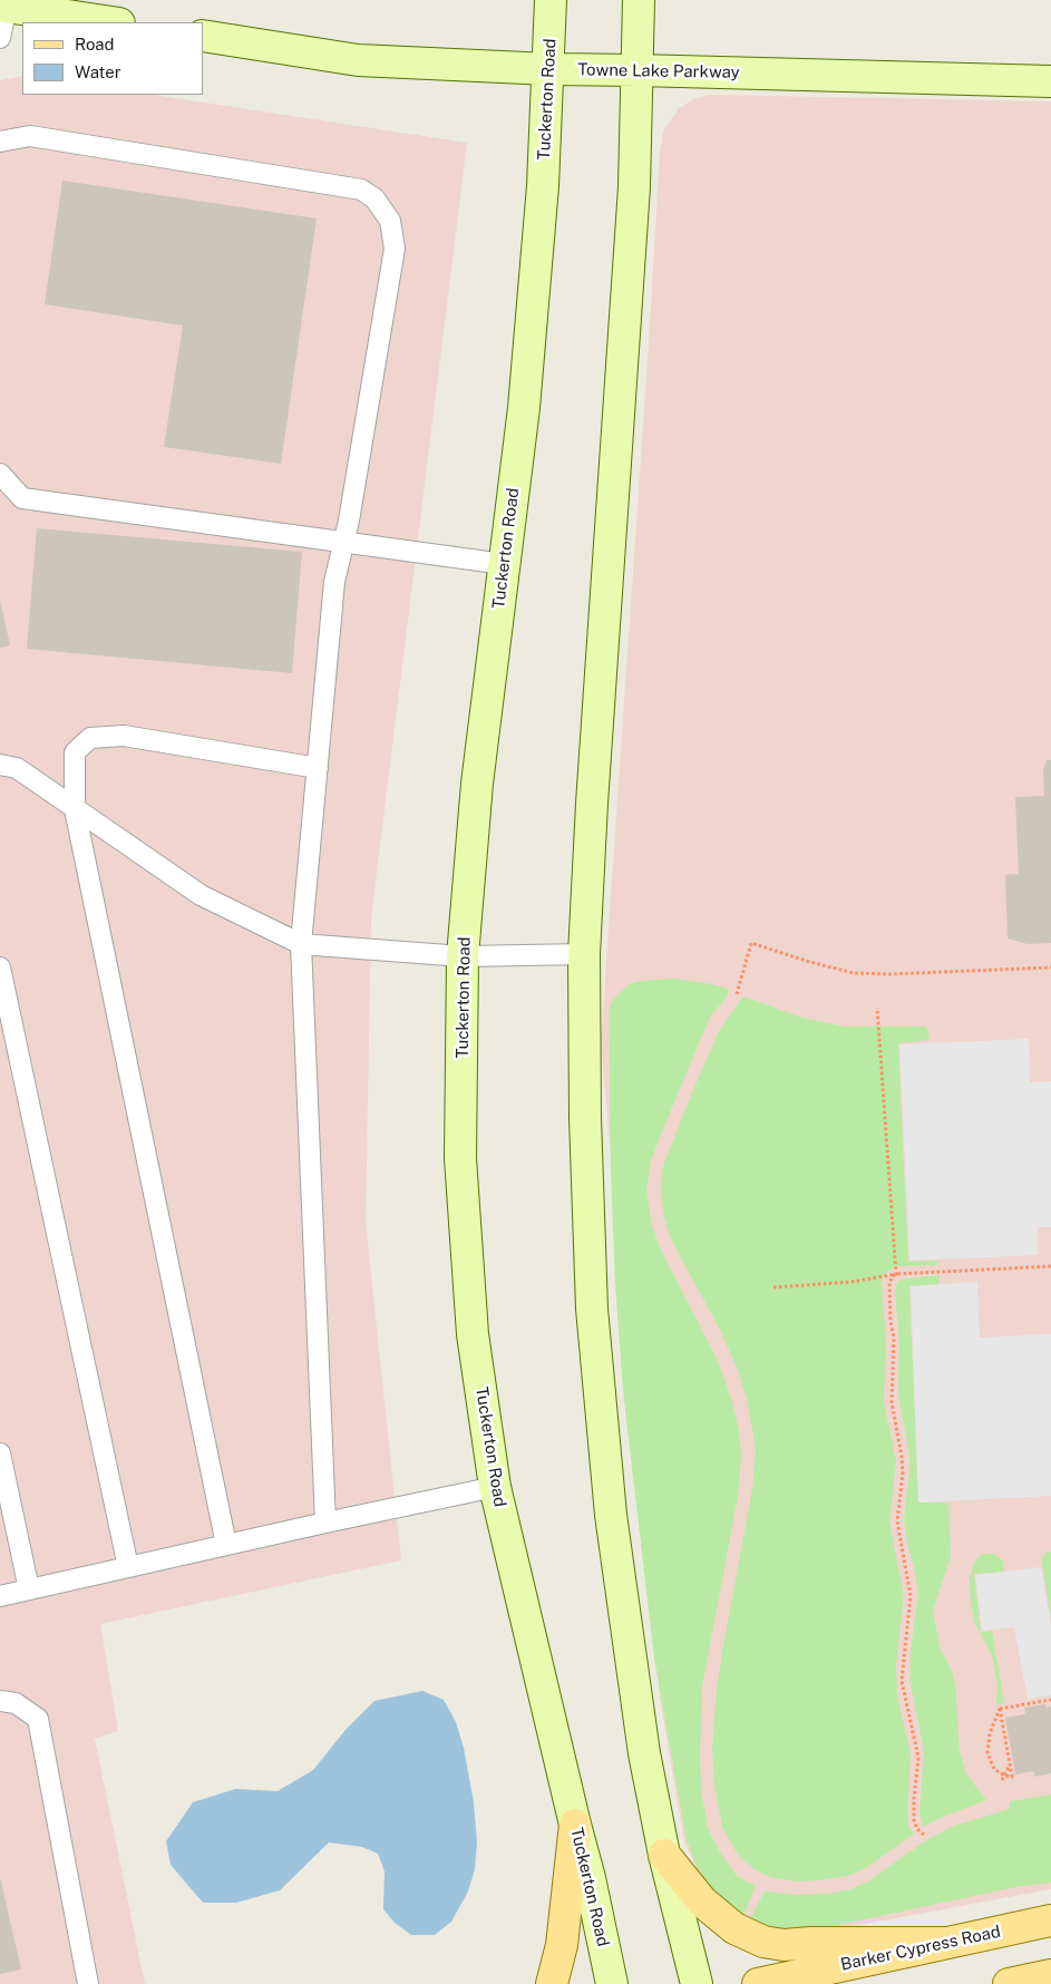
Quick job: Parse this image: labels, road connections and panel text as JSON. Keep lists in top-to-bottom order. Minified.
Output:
{"streets":{"main road":["Towne Lake Parkway","Tuckerton Road","Barker Cypress Road"]},"crossings":[["Towne Lake Parkway","Tuckerton Road"]],"legend":["Road","Water"]}
